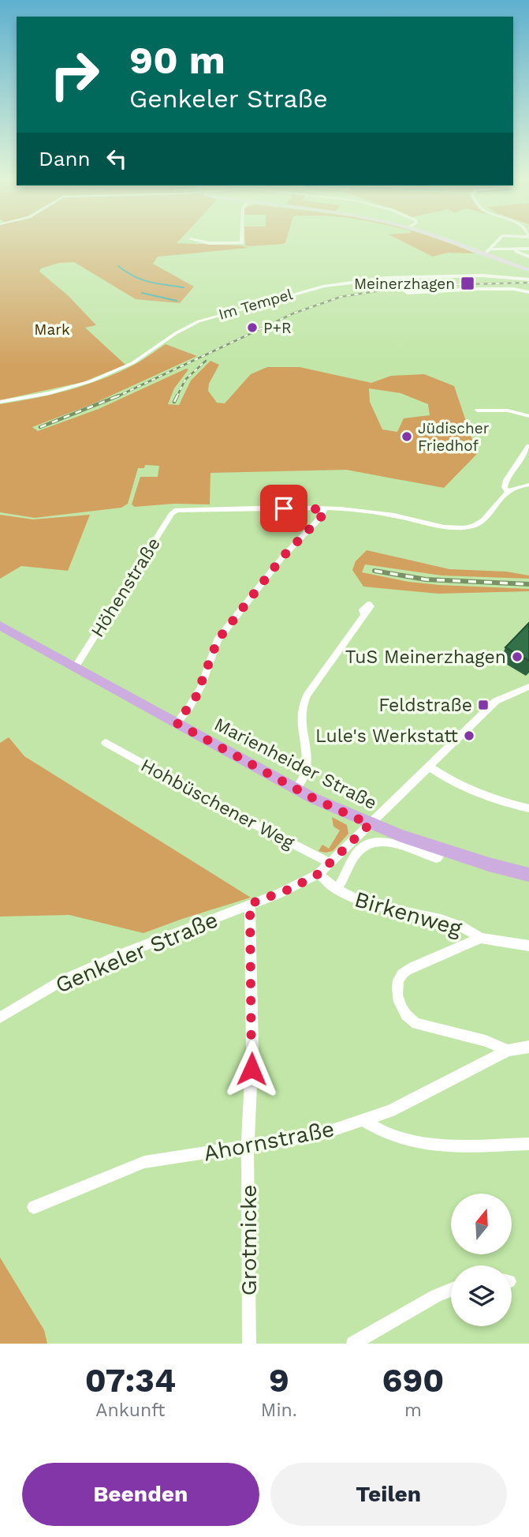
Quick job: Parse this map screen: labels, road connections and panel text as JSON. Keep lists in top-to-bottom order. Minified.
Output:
{"streets":{"main road":["Marienheider Straße"],"street":["Im Tempel","Höhenstraße","Hohbüschener Weg","Birkenweg","Genkeler Straße","Ahornstraße","Grotmicke"]},"crossings":[["Höhenstraße","Marienheider Straße"],["Marienheider Straße","Birkenweg"],["Marienheider Straße","Genkeler Straße"],["Hohbüschener Weg","Genkeler Straße"],["Birkenweg","Genkeler Straße"],["Genkeler Straße","Grotmicke"],["Ahornstraße","Grotmicke"]],"parks":["Mark"],"places":{"transit":["Meinerzhagen","Feldstraße"],"other":["P+R","Jüdischer Friedhof","TuS Meinerzhagen","Lule's Werkstatt"]},"north":"top","page":{"turn":["90 m","Genkeler Straße"],"then":"Dann","eta":["07:34","Ankunft","9","Min.","690","m"],"buttons":["Beenden","Teilen"]}}
